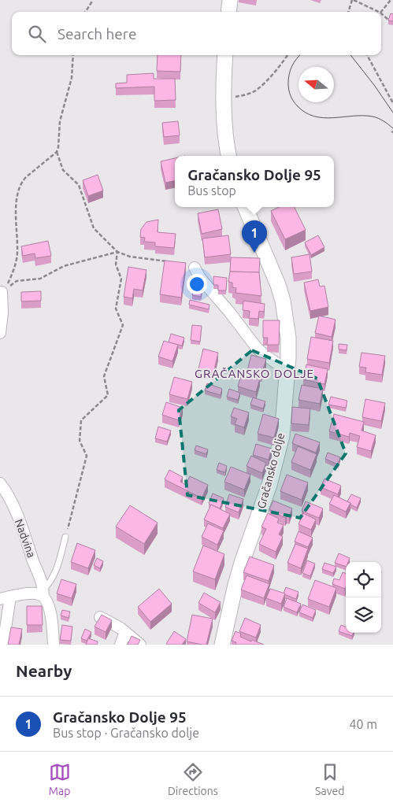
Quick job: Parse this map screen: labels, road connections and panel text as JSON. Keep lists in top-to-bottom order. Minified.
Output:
{"streets":{"street":["Gračansko dolje","Nadvina"]},"districts":["GRAČANSKO DOLJE"],"north":"left","page":{"search":"Search here","popup":["Gračansko Dolje 95","Bus stop"],"pins":"1","heading":"Nearby","list":[{"mark":"1","name":"Gračansko Dolje 95","note":"Bus stop · Gračansko dolje","value":"40 m"}],"nav":["Map","Directions","Saved"]}}
